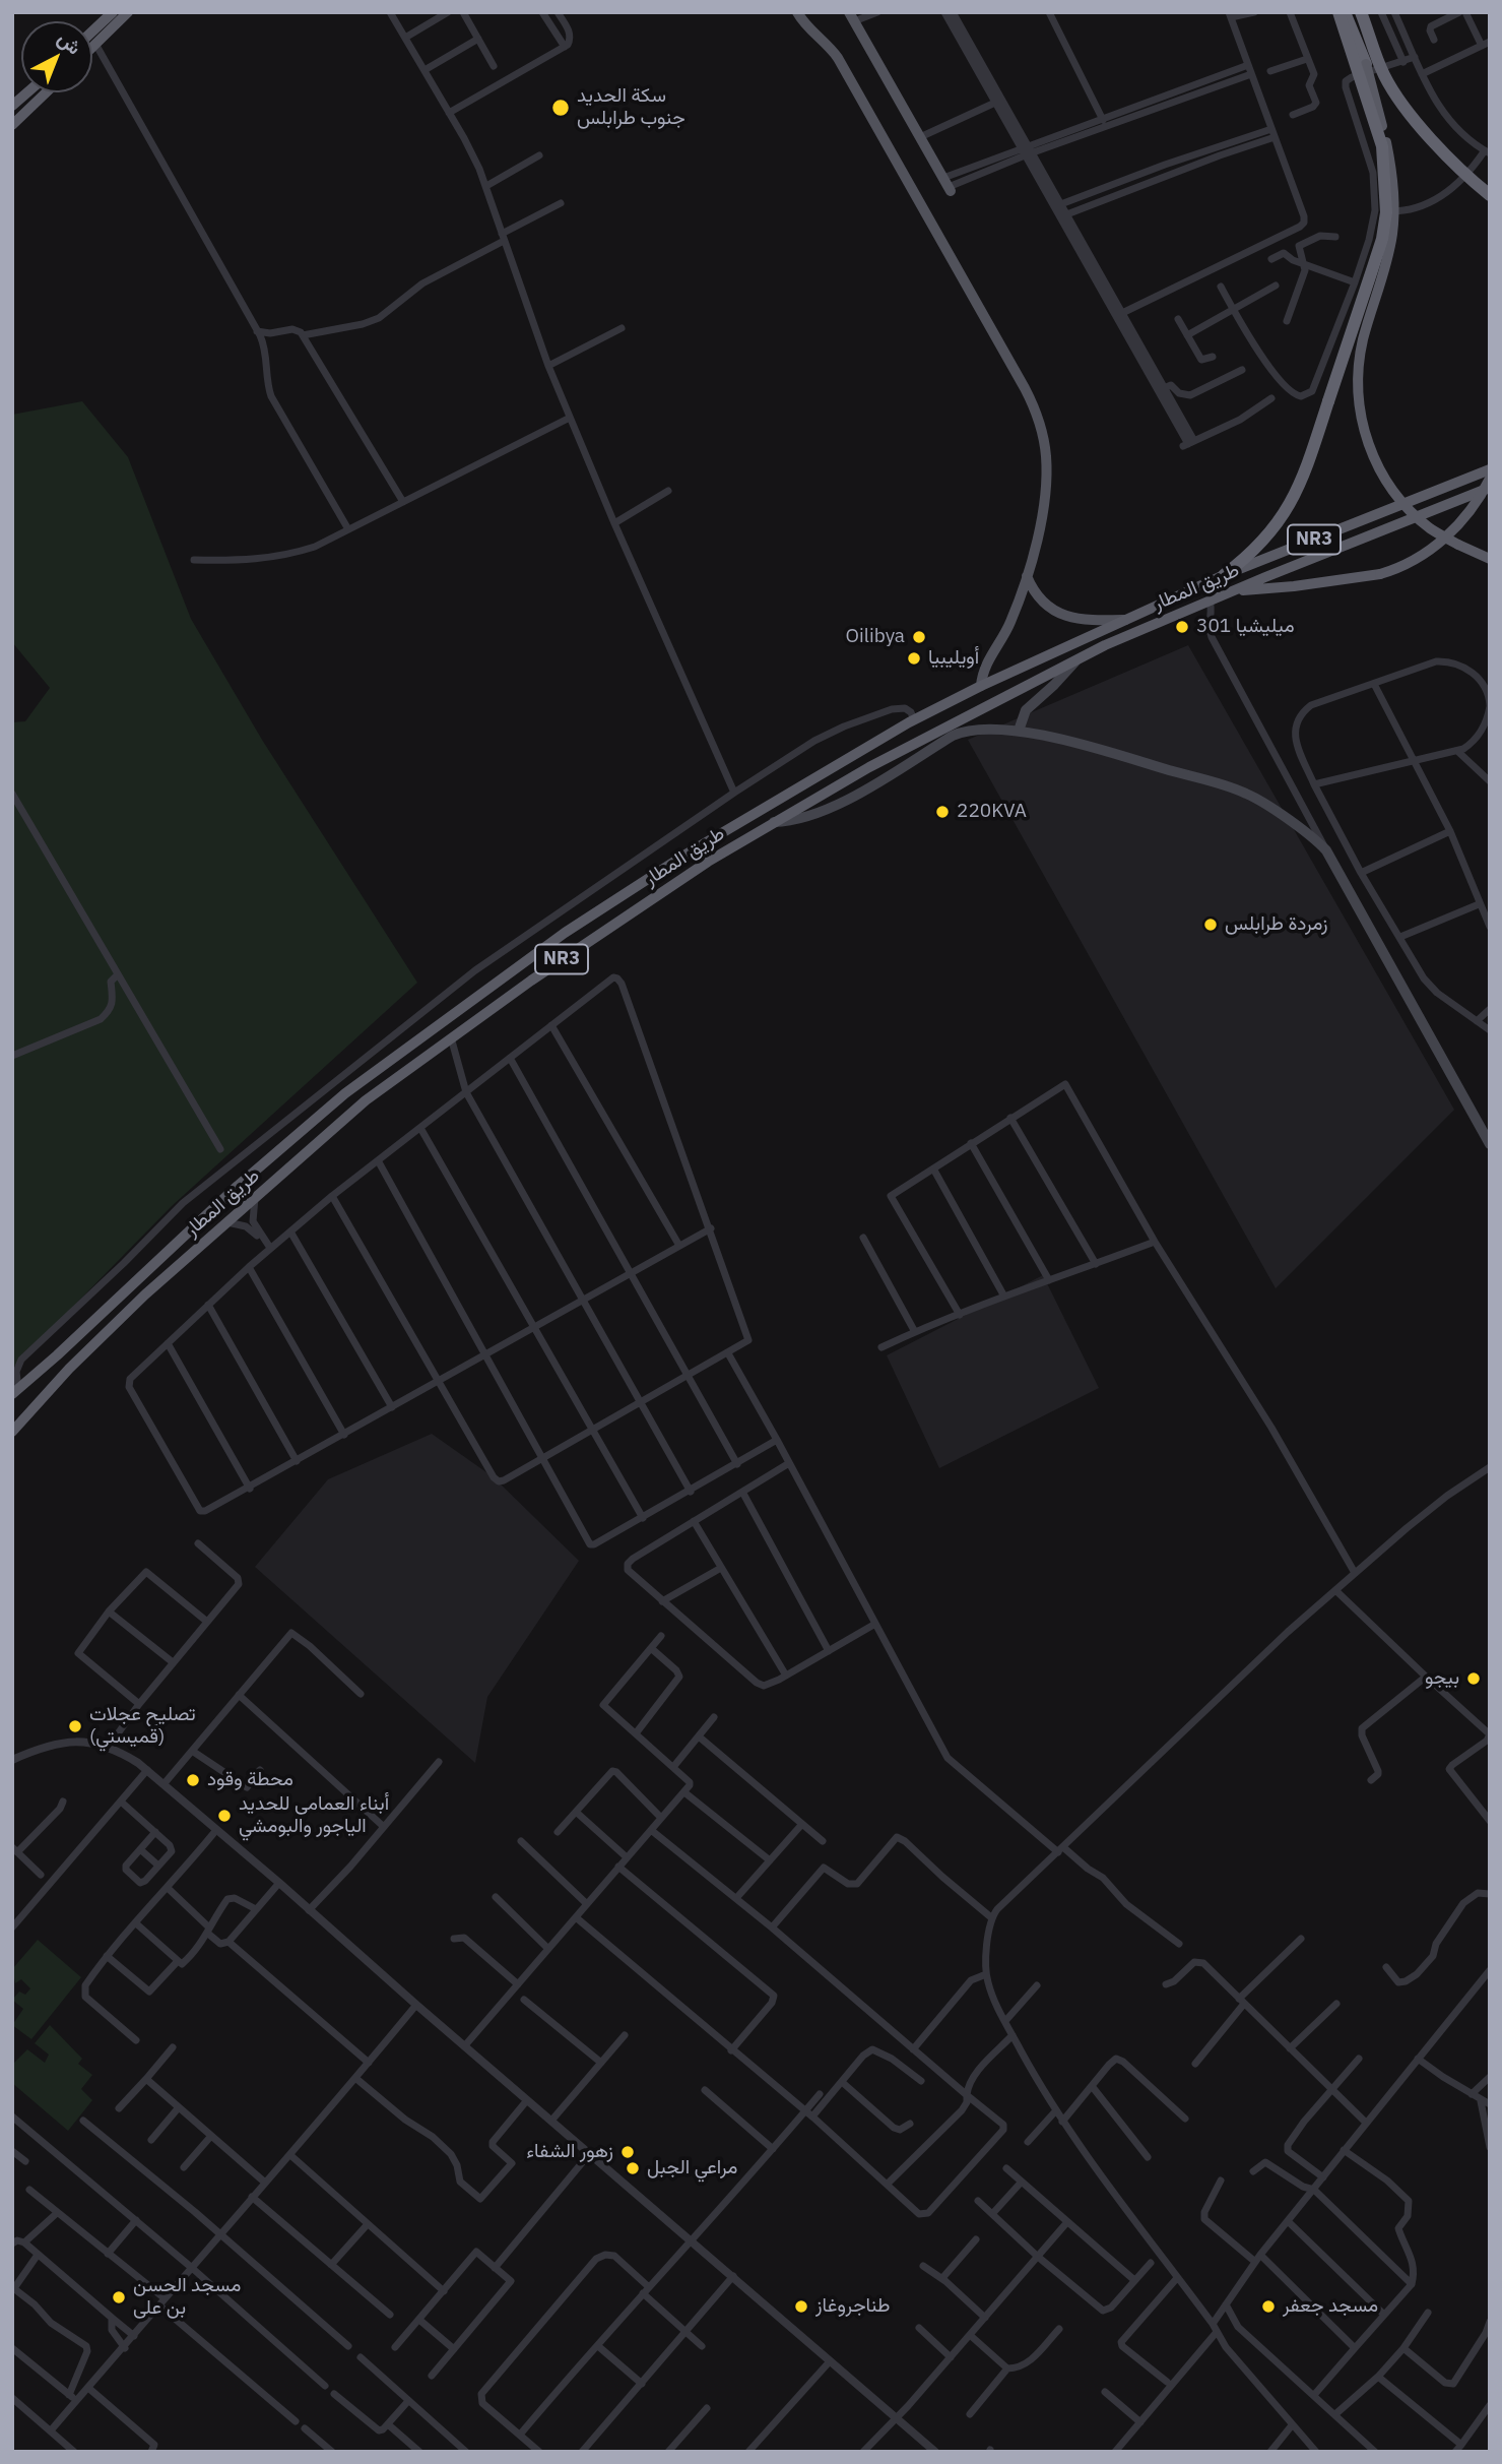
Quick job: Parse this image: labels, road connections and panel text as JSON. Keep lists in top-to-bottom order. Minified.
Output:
{"streets":{"highway":["NR3","طريق المطار"]},"places":["سكة الحديد جنوب طرابلس","ميليشيا 301","Oilibya","أويليبيا","220KVA","زمردة طرابلس","بيجو","تصليح عجلات (قميستي)","محطة وقود","أبناء العمامي للحديد الياجور والبومشي","زهور الشفاء","مراعي الجبل","مسجد الحسن بن على","طناجروغاز","مسجد جعفر"],"north":"top right"}
